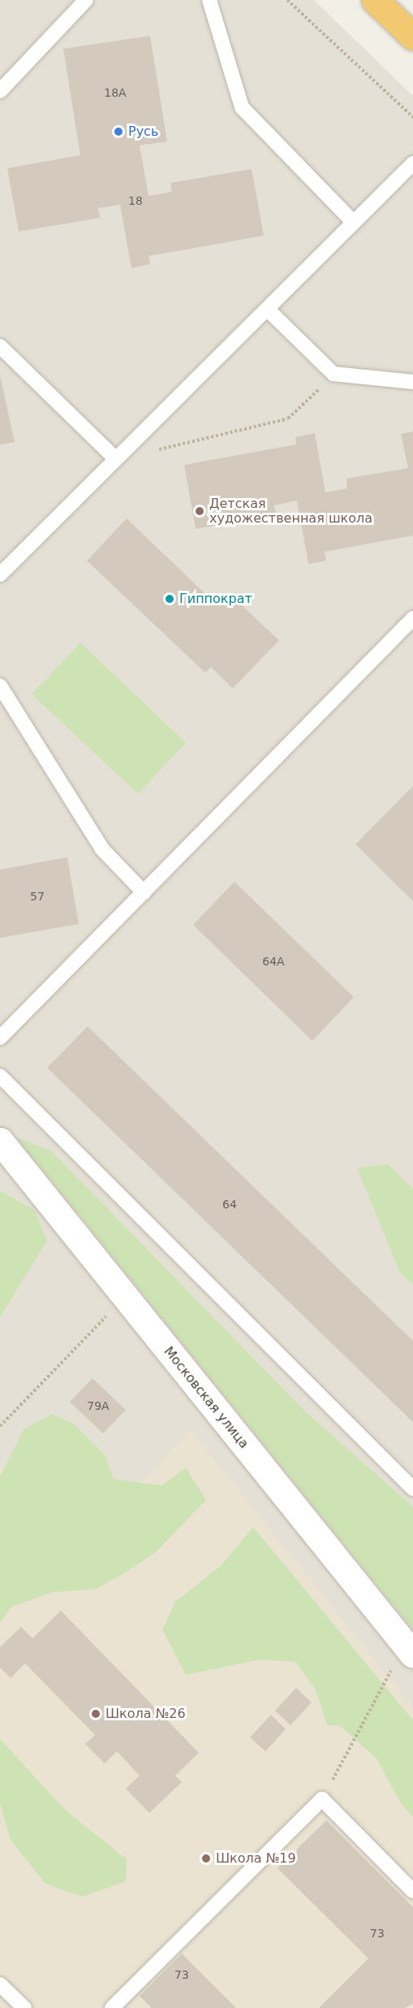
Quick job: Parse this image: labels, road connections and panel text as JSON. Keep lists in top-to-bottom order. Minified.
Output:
{"streets":{"street":["Московская улица"]},"places":["Русь","Детская художественная школа","Гиппократ","Школа №26","Школа №19"],"house_numbers":["18А","18","57","64А","64","79А","73","73"]}
